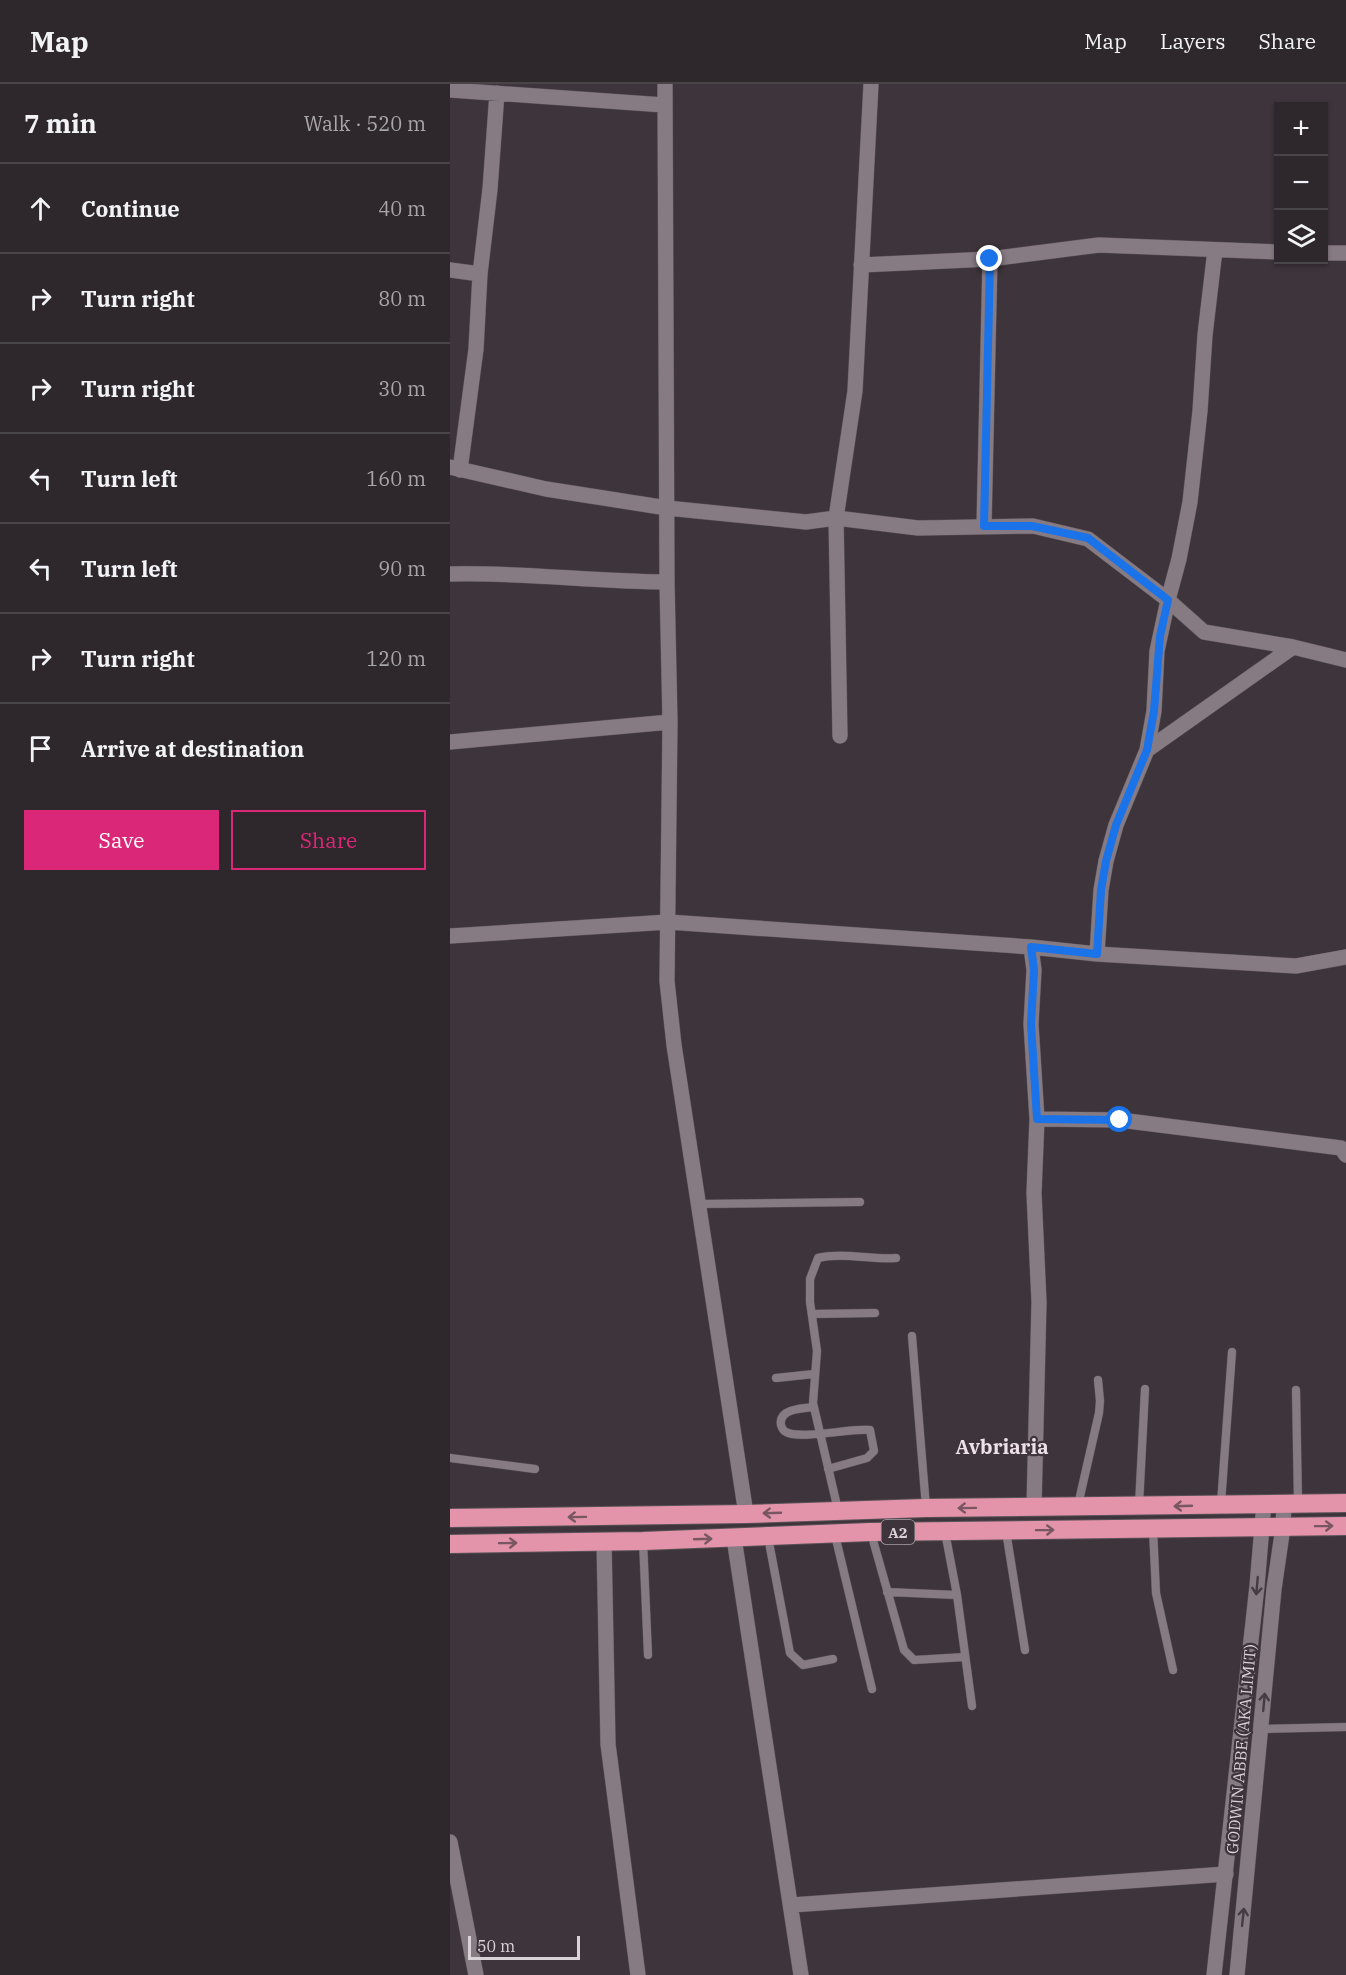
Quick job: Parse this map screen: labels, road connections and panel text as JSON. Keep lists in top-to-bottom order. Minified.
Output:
{"streets":{"highway":["A2"],"street":["GODWIN ABBE (AKA LIMIT)"]},"crossings":[["A2","GODWIN ABBE (AKA LIMIT)"]],"districts":["Avbriaria"],"scale_bar":"50 m","page":{"header":"Map","nav":["Map","Layers","Share"],"heading":["7 min","Walk · 520 m"],"map_buttons":["+","−"],"list":[["Continue","40 m"],["Turn right","80 m"],["Turn right","30 m"],["Turn left","160 m"],["Turn left","90 m"],["Turn right","120 m"],"Arrive at destination"],"buttons":["Save","Share"],"scale":"50 m"}}
